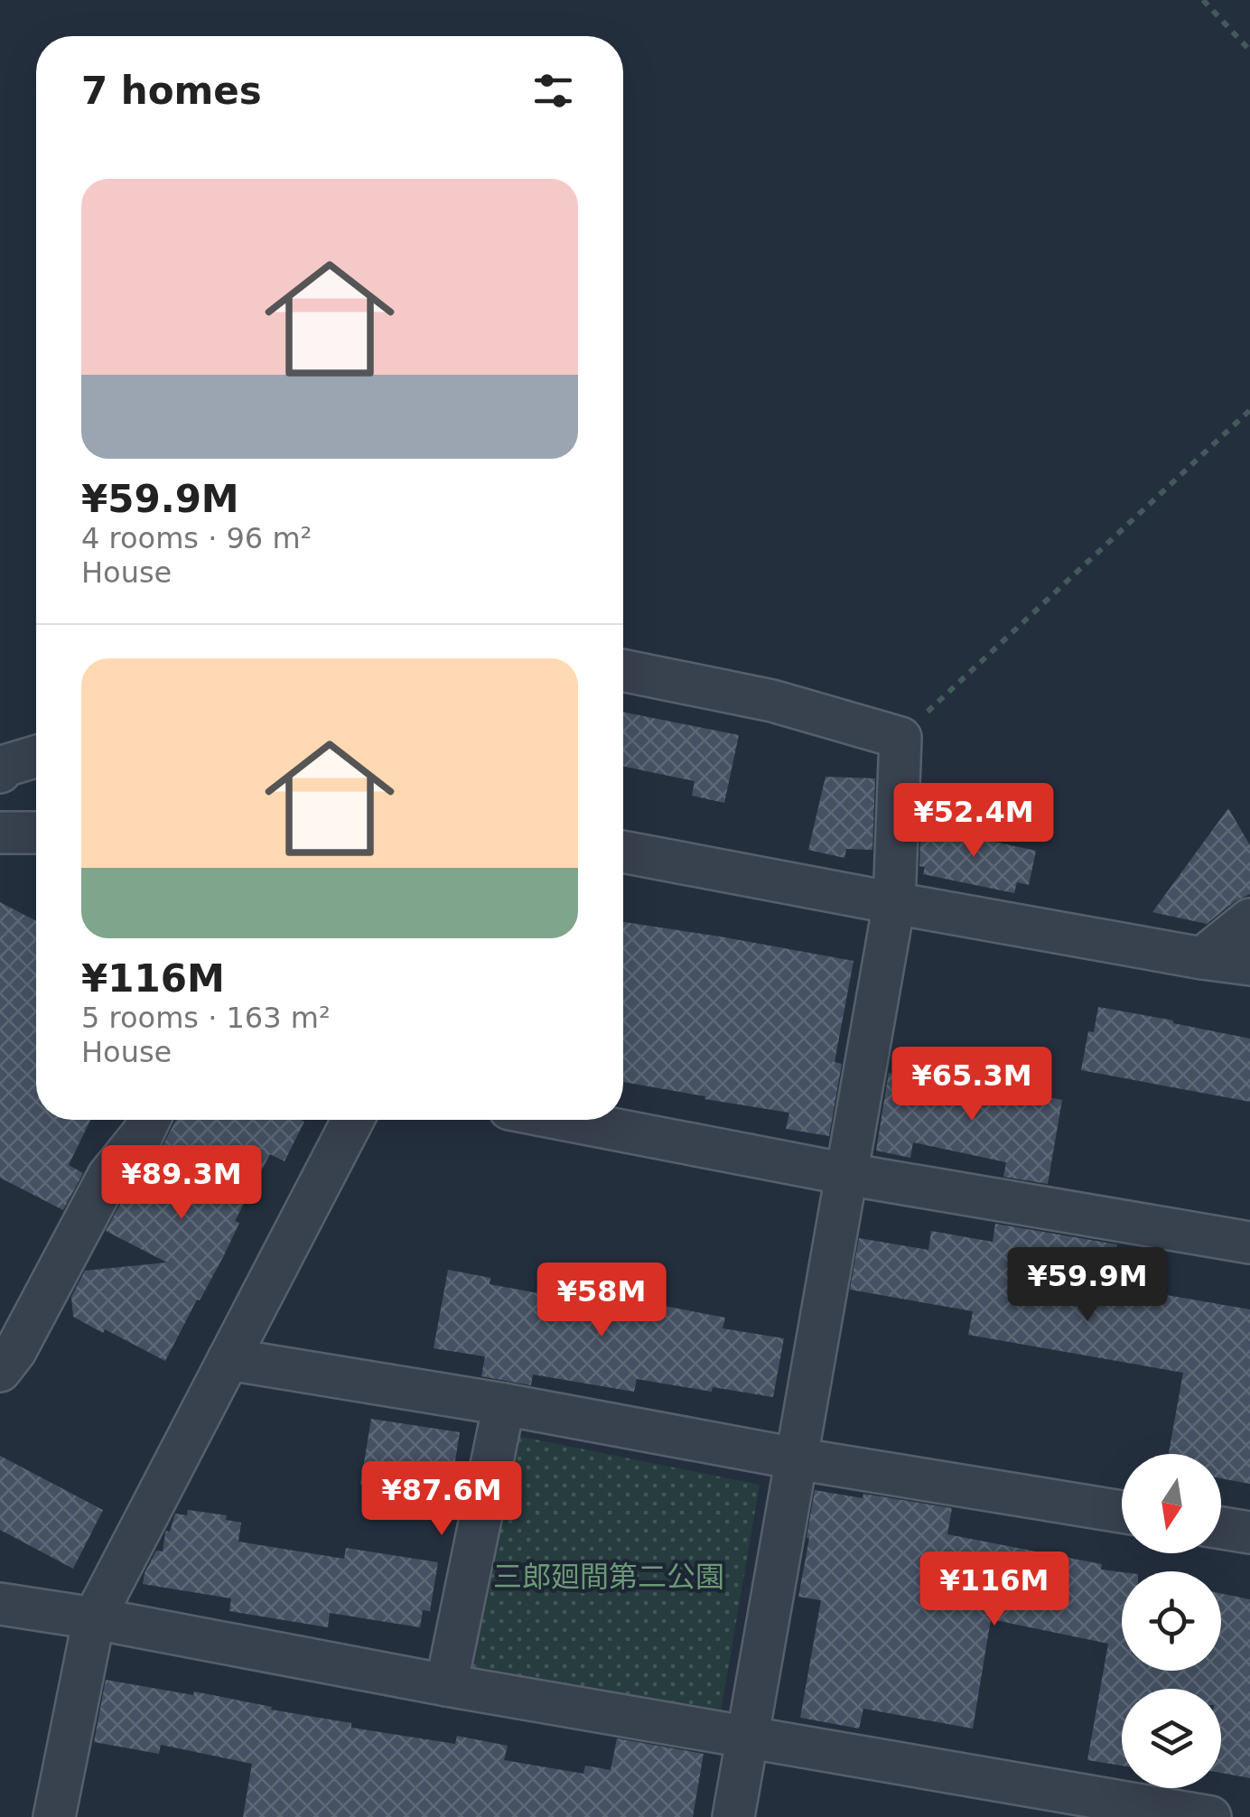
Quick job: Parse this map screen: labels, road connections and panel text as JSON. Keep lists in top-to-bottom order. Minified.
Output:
{"parks":["三郎廻間第二公園"],"north":"bottom","page":{"heading":"7 homes","list":[{"name":"¥59.9M","note":"4 rooms · 96 m² · House"},{"name":"¥116M","note":"5 rooms · 163 m² · House"}],"price":["¥52.4M","¥65.3M","¥89.3M","¥59.9M","¥58M","¥87.6M","¥116M"]}}
